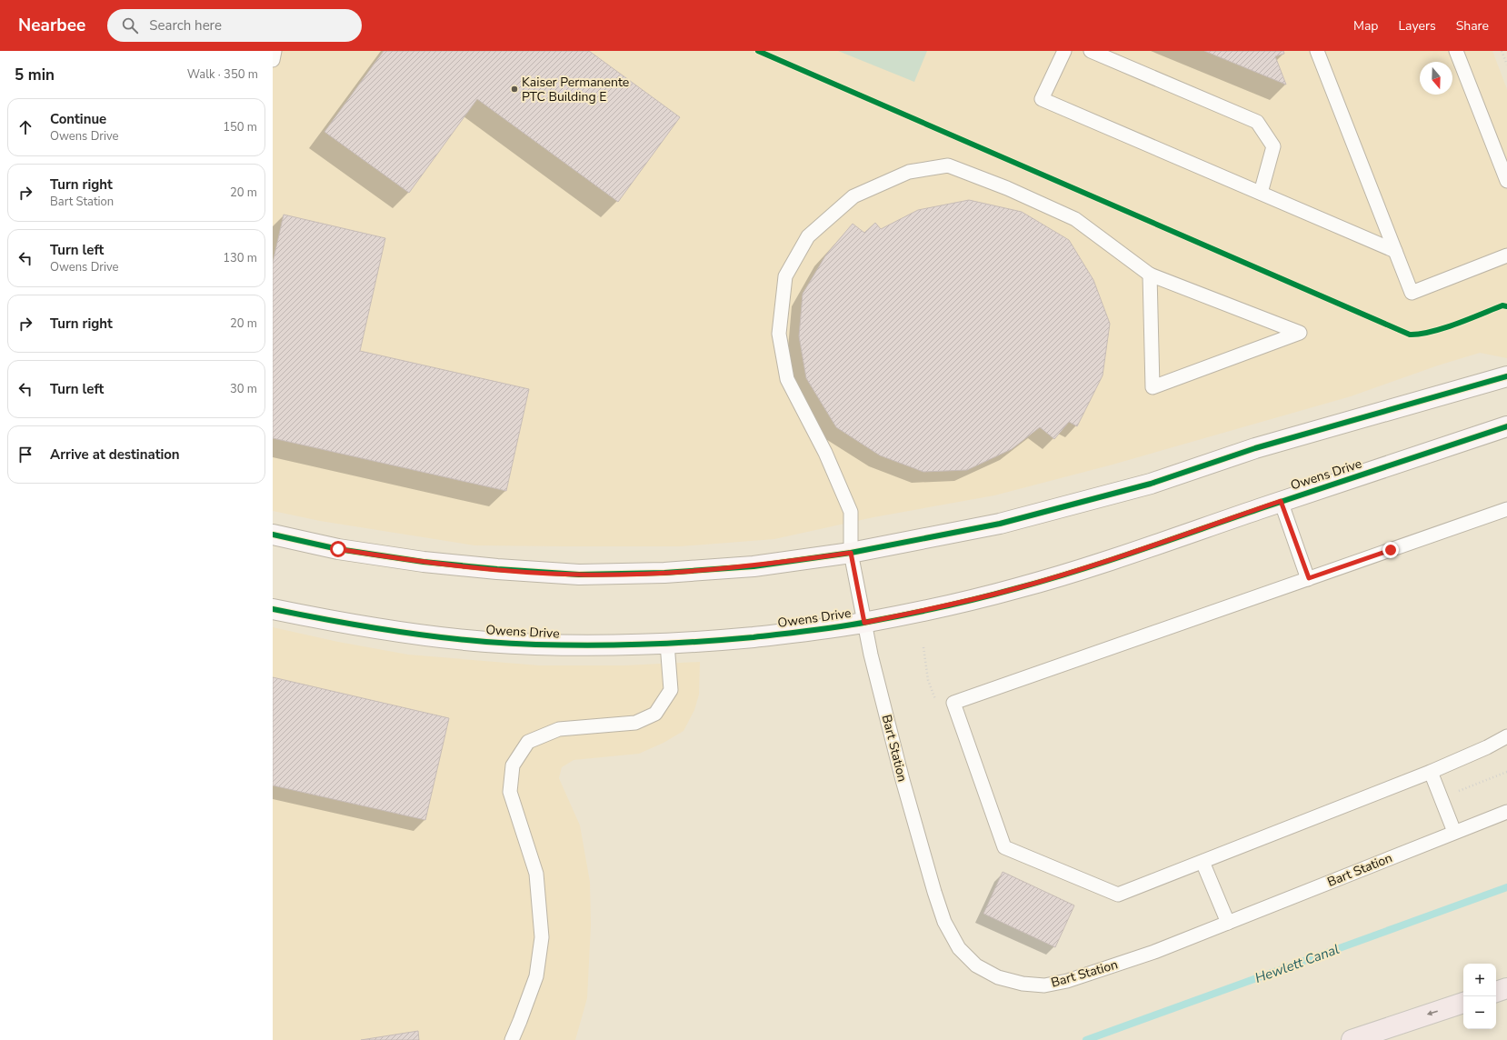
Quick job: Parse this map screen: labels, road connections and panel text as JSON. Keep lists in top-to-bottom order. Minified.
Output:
{"streets":{"street":["Owens Drive"],"lane":["Bart Station"]},"crossings":[["Owens Drive","Bart Station"]],"water":["Hewlett Canal"],"places":["Kaiser Permanente PTC Building E"],"north":"bottom","page":{"header":"Nearbee","search":"Search here","nav":["Map","Layers","Share"],"heading":["5 min","Walk · 350 m"],"list":[["Continue","Owens Drive","150 m"],["Turn right","Bart Station","20 m"],["Turn left","Owens Drive","130 m"],["Turn right","20 m"],["Turn left","30 m"],"Arrive at destination"],"map_buttons":["+","−"]}}
